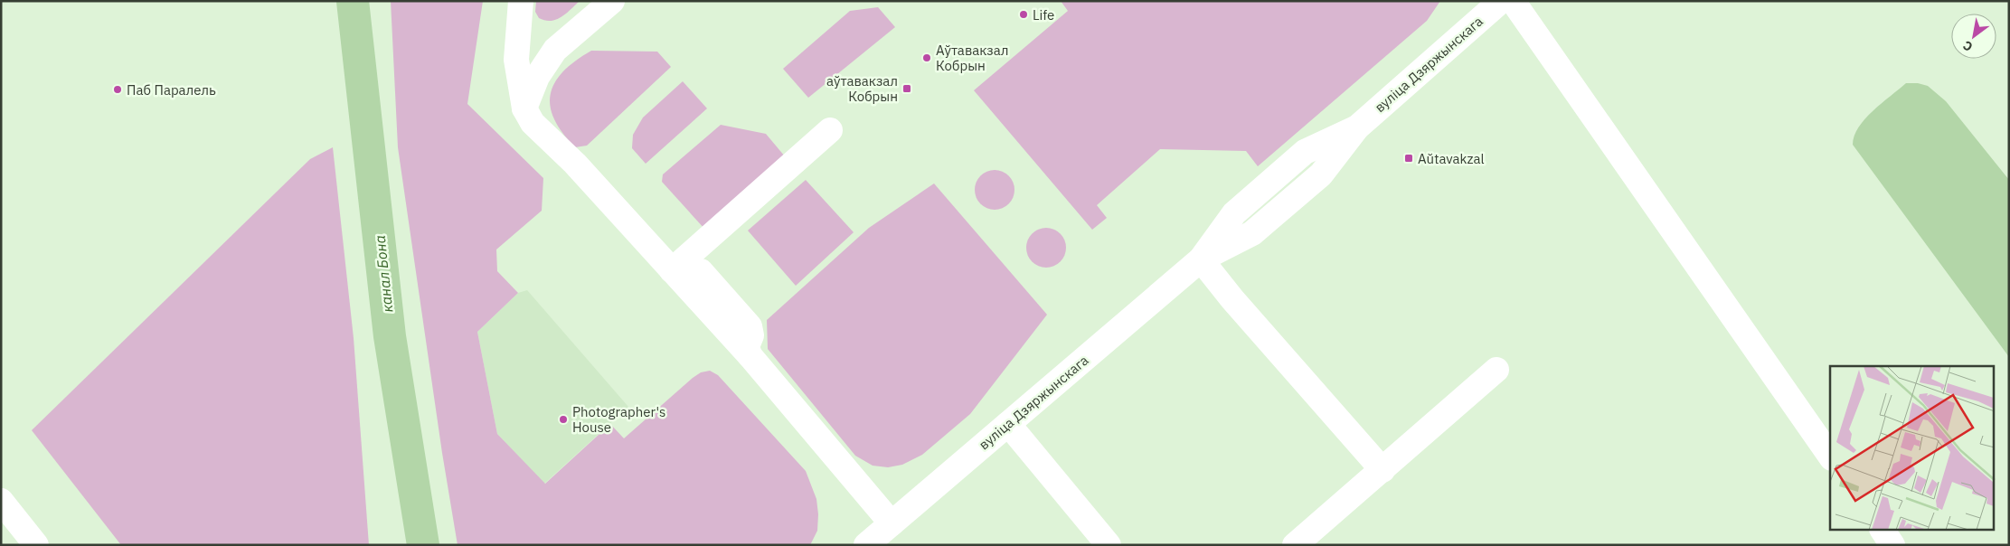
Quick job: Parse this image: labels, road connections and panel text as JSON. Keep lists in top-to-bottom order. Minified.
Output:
{"streets":{"main road":["вуліца Дзяржынскага"]},"water":["канал Бона"],"places":{"other":["Life","Аўтавакзал Кобрын","Паб Паралель","Photographer's House"],"transit":["аўтавакзал Кобрын","Aŭtavakzal"]},"north":"bottom left"}
